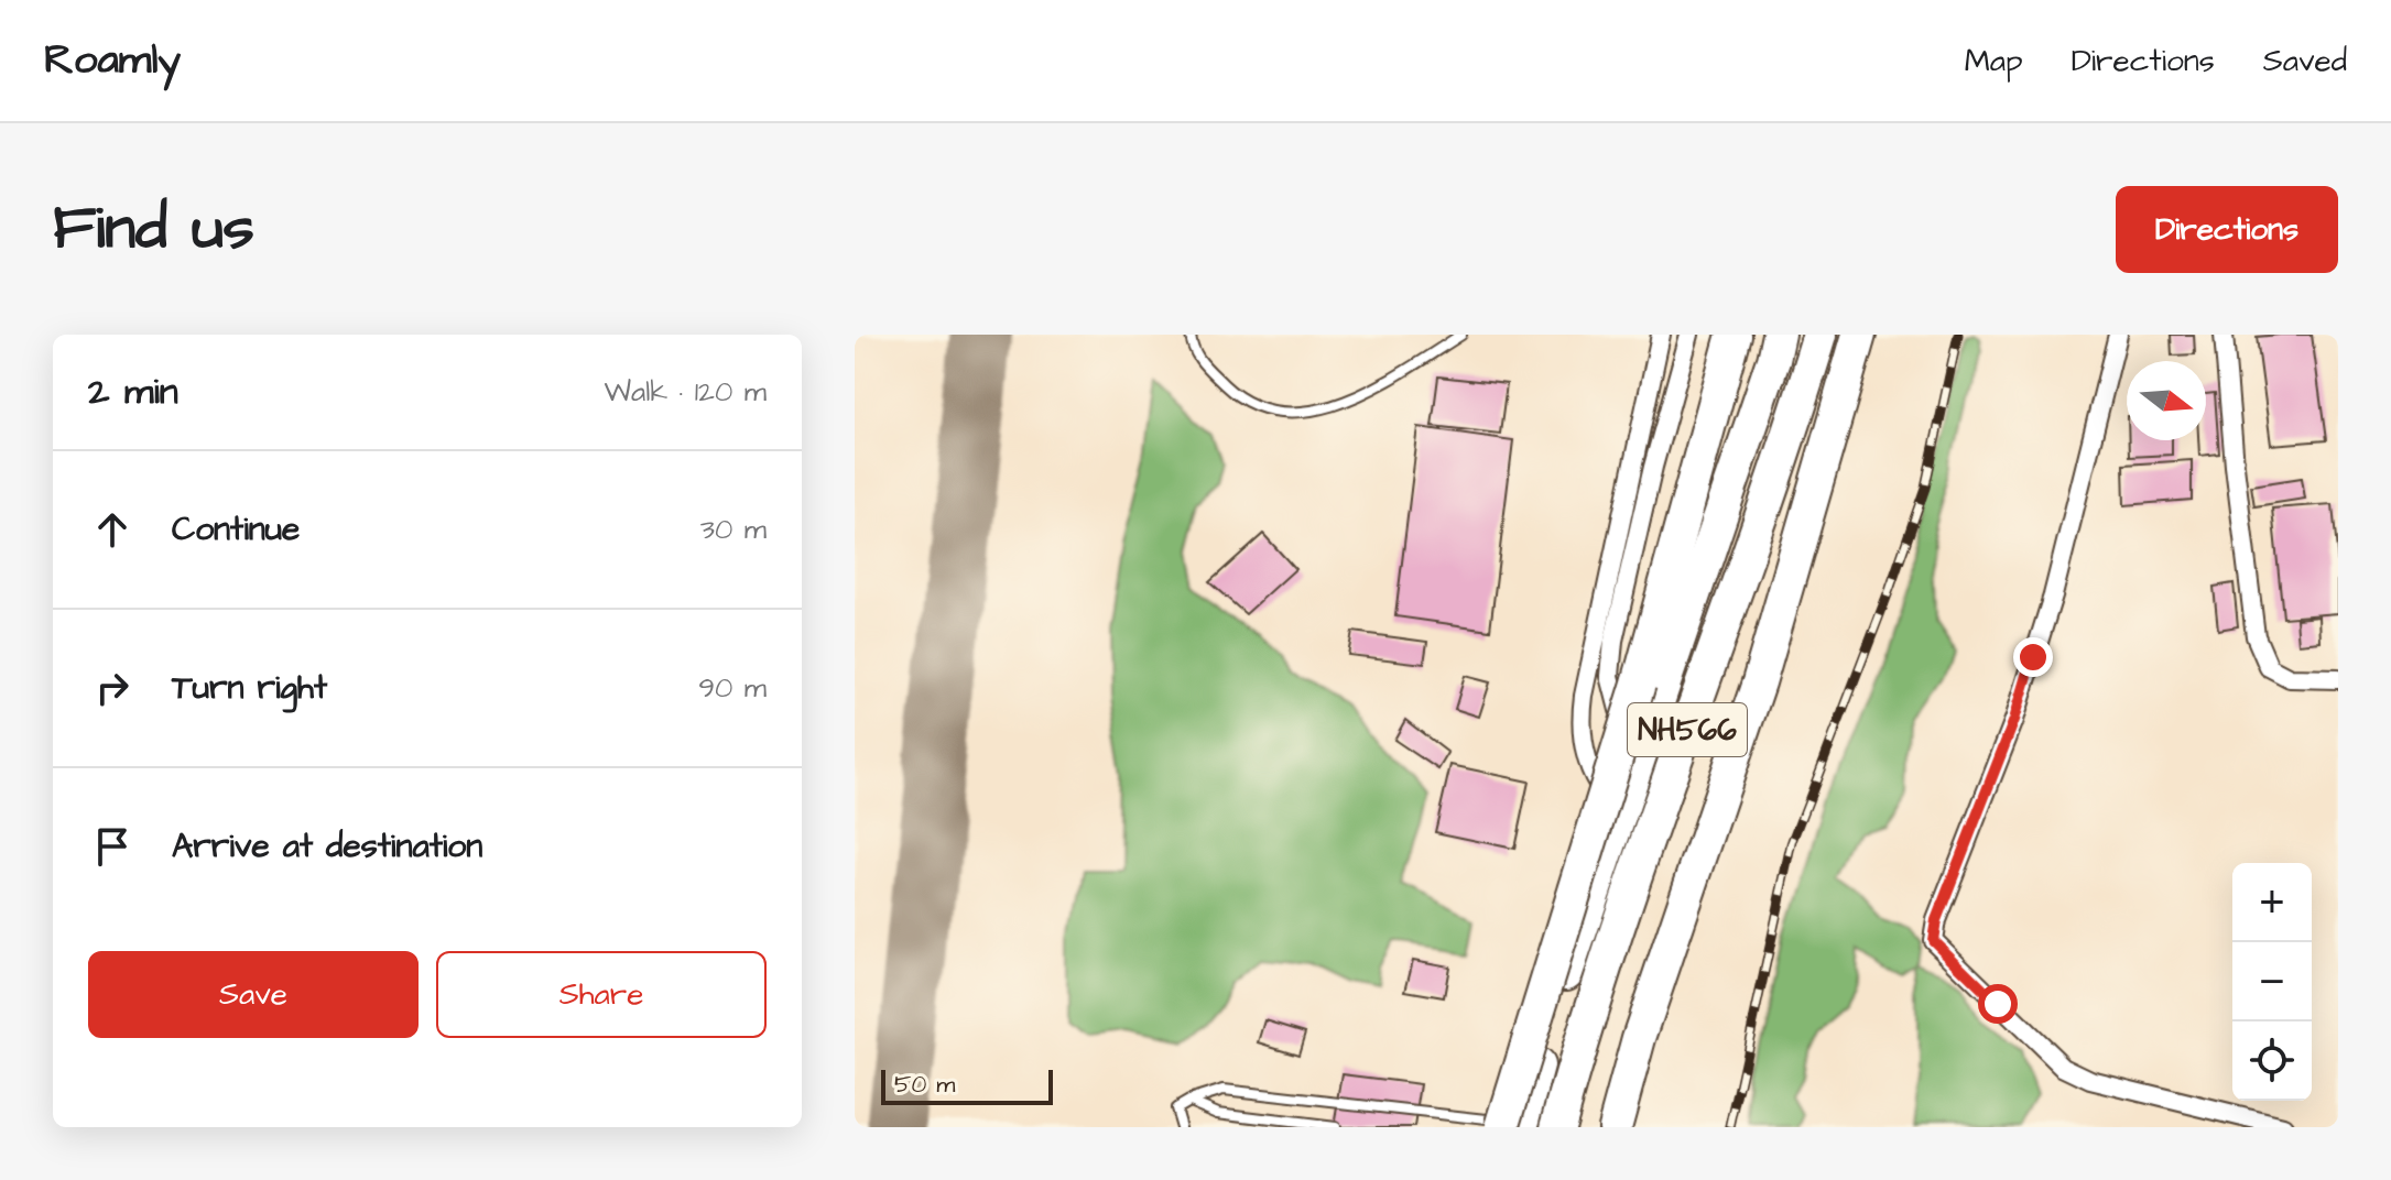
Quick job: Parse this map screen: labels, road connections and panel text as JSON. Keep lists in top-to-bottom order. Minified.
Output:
{"streets":{"highway":["NH566"]},"scale_bar":"50 m","north":"right","page":{"header":"Roamly","nav":["Map","Directions","Saved"],"title":"Find us","buttons":["Directions",["Save","Share"]],"heading":["2 min","Walk · 120 m"],"list":[["Continue","30 m"],["Turn right","90 m"],"Arrive at destination"],"map_buttons":["+","−"],"scale":"50 m"}}
